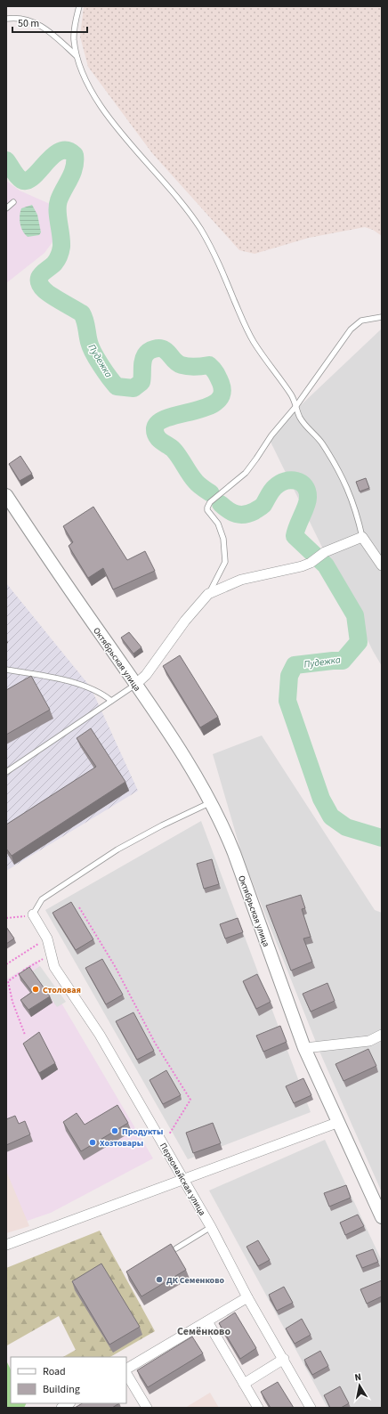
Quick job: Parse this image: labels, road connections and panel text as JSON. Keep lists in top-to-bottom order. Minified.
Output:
{"streets":{"street":["Октябрьская улица","Первомайская улица"]},"districts":["Семёнково"],"water":["Пудежка"],"places":["Столовая","Продукты","Хозтовары","ДК Семенково"],"legend":["Road","Building"],"scale_bar":"50 m","north":"top"}
